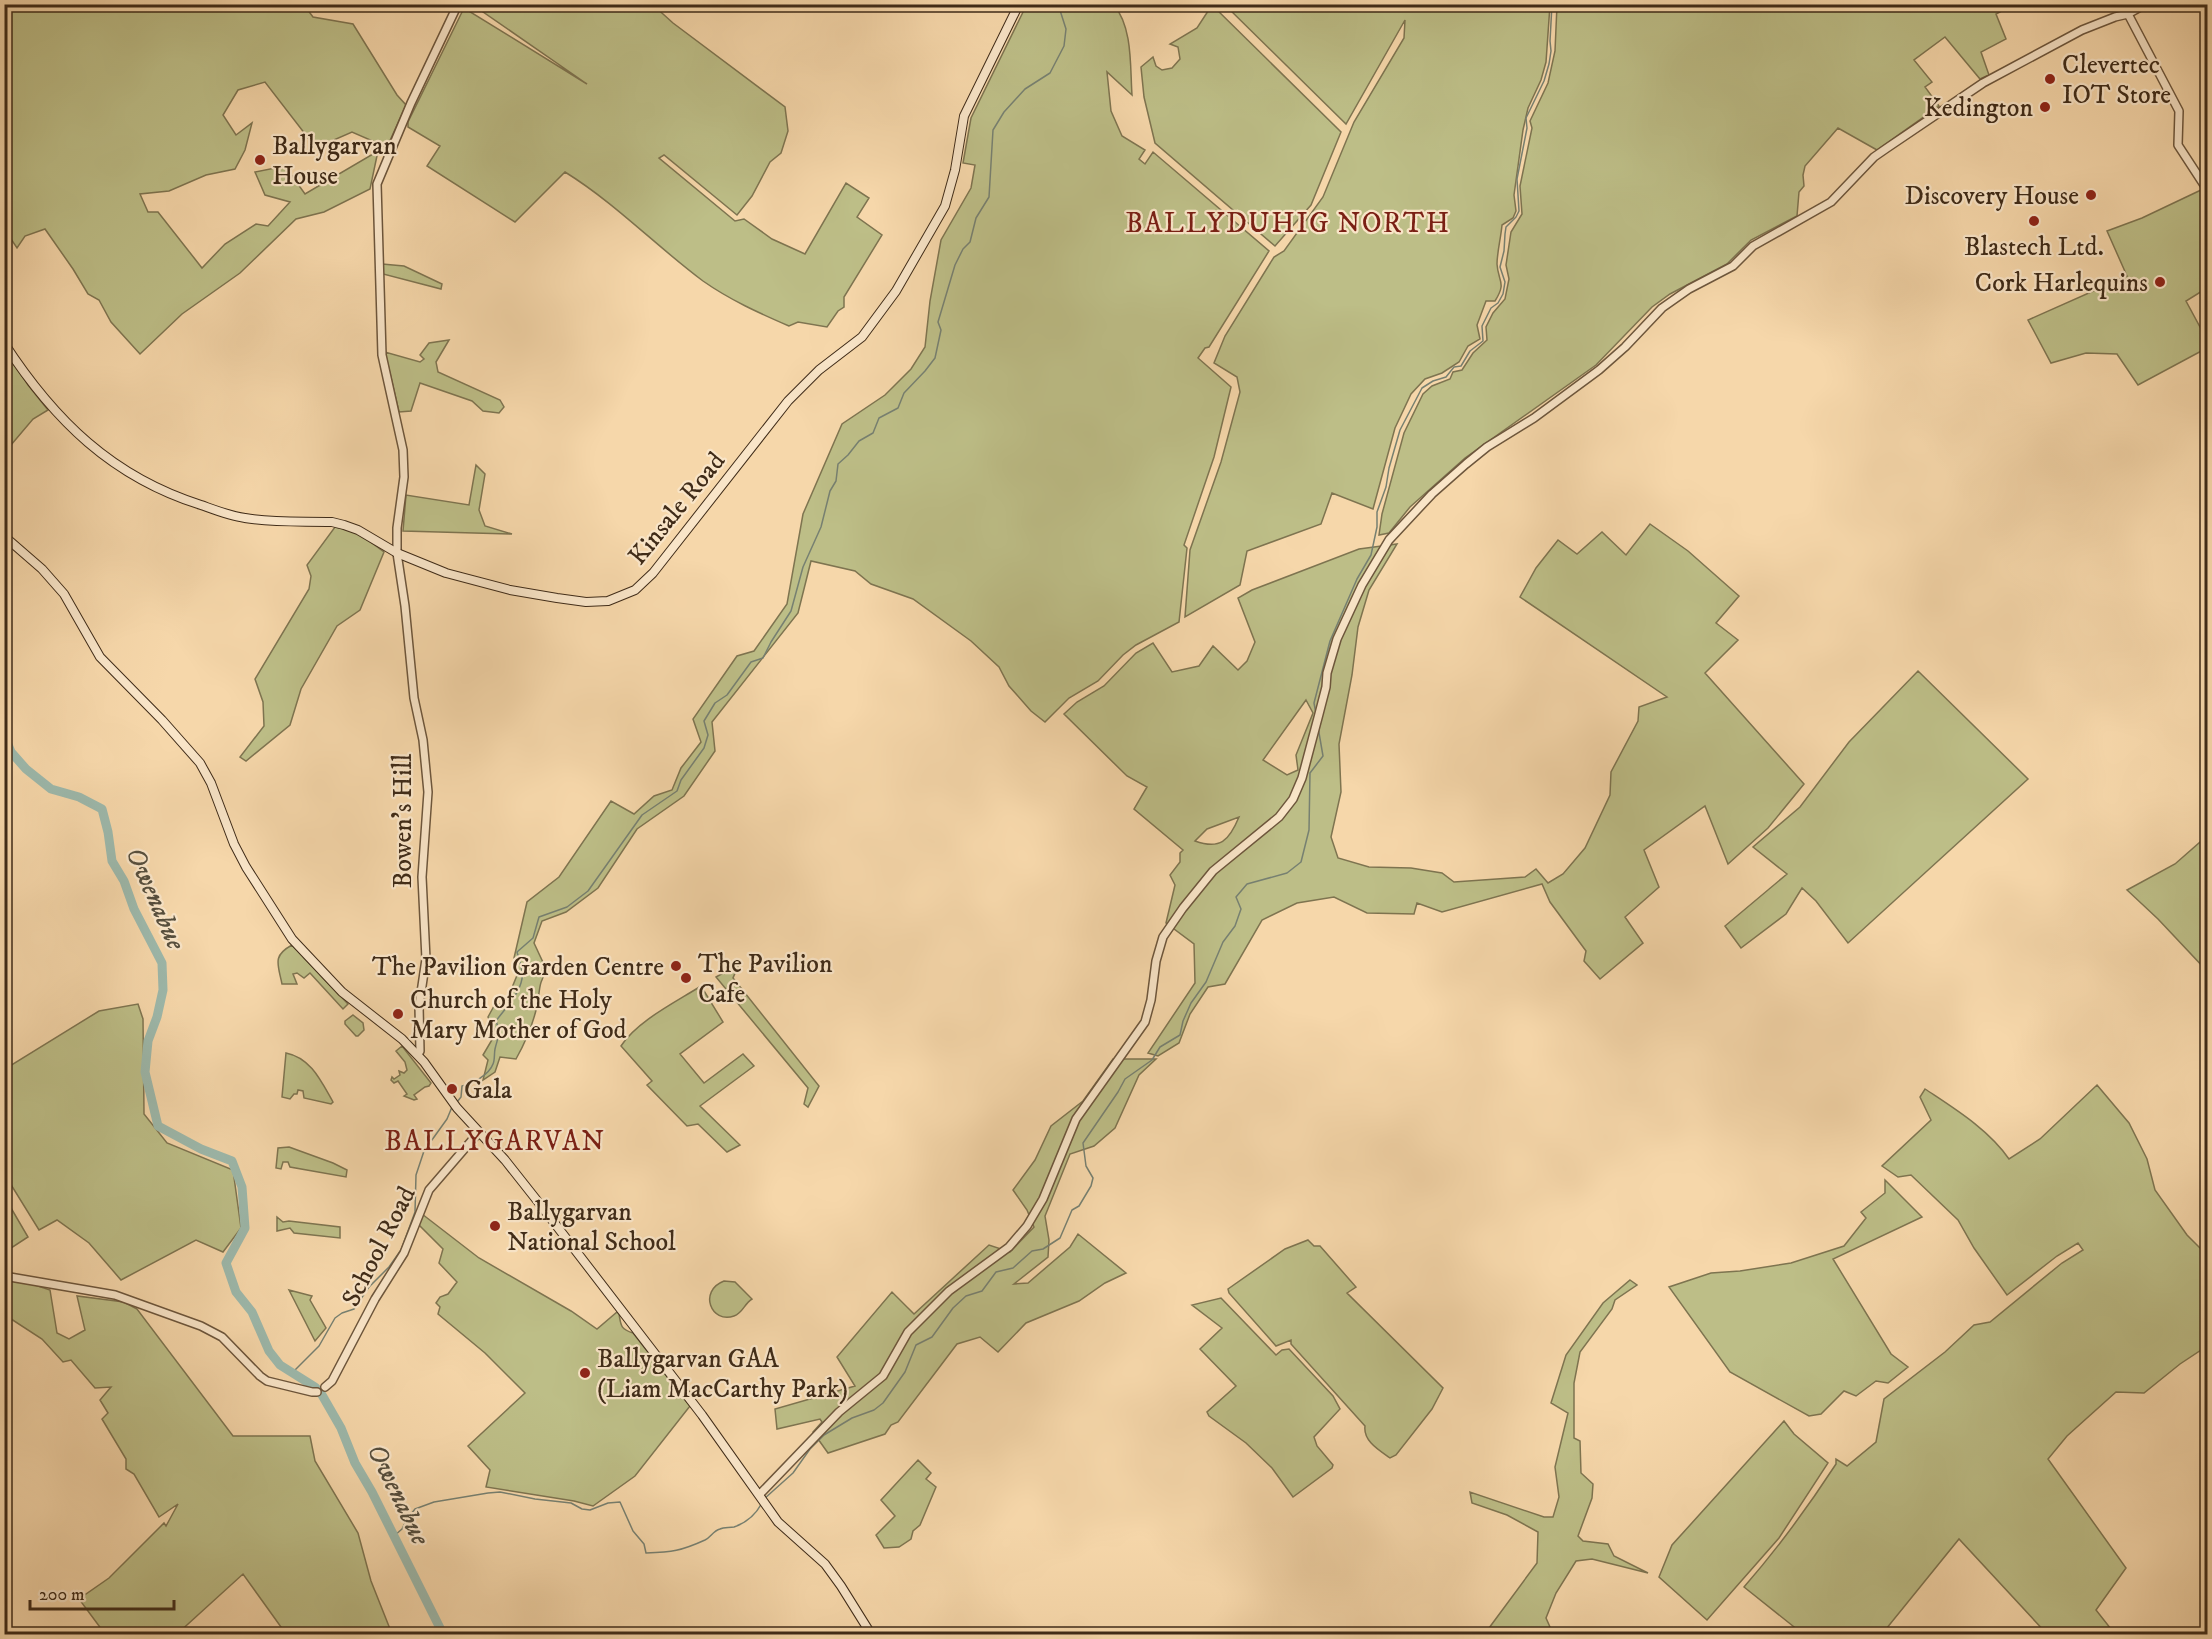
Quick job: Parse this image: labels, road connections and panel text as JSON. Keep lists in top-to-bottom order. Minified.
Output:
{"streets":{"main road":["Kinsale Road"],"street":["Bowen's Hill","School Road"]},"crossings":[["Kinsale Road","Bowen's Hill"]],"districts":["BALLYDUHIG NORTH","BALLYGARVAN"],"water":["Owenabue"],"places":["Clevertec IOT Store","Kedington","Ballygarvan House","Discovery House","Blastech Ltd.","Cork Harlequins","The Pavilion Garden Centre","The Pavilion Cafe","Church of the Holy Mary Mother of God","Gala","Ballygarvan National School","Ballygarvan GAA (Liam MacCarthy Park)"],"scale_bar":"200 m"}
